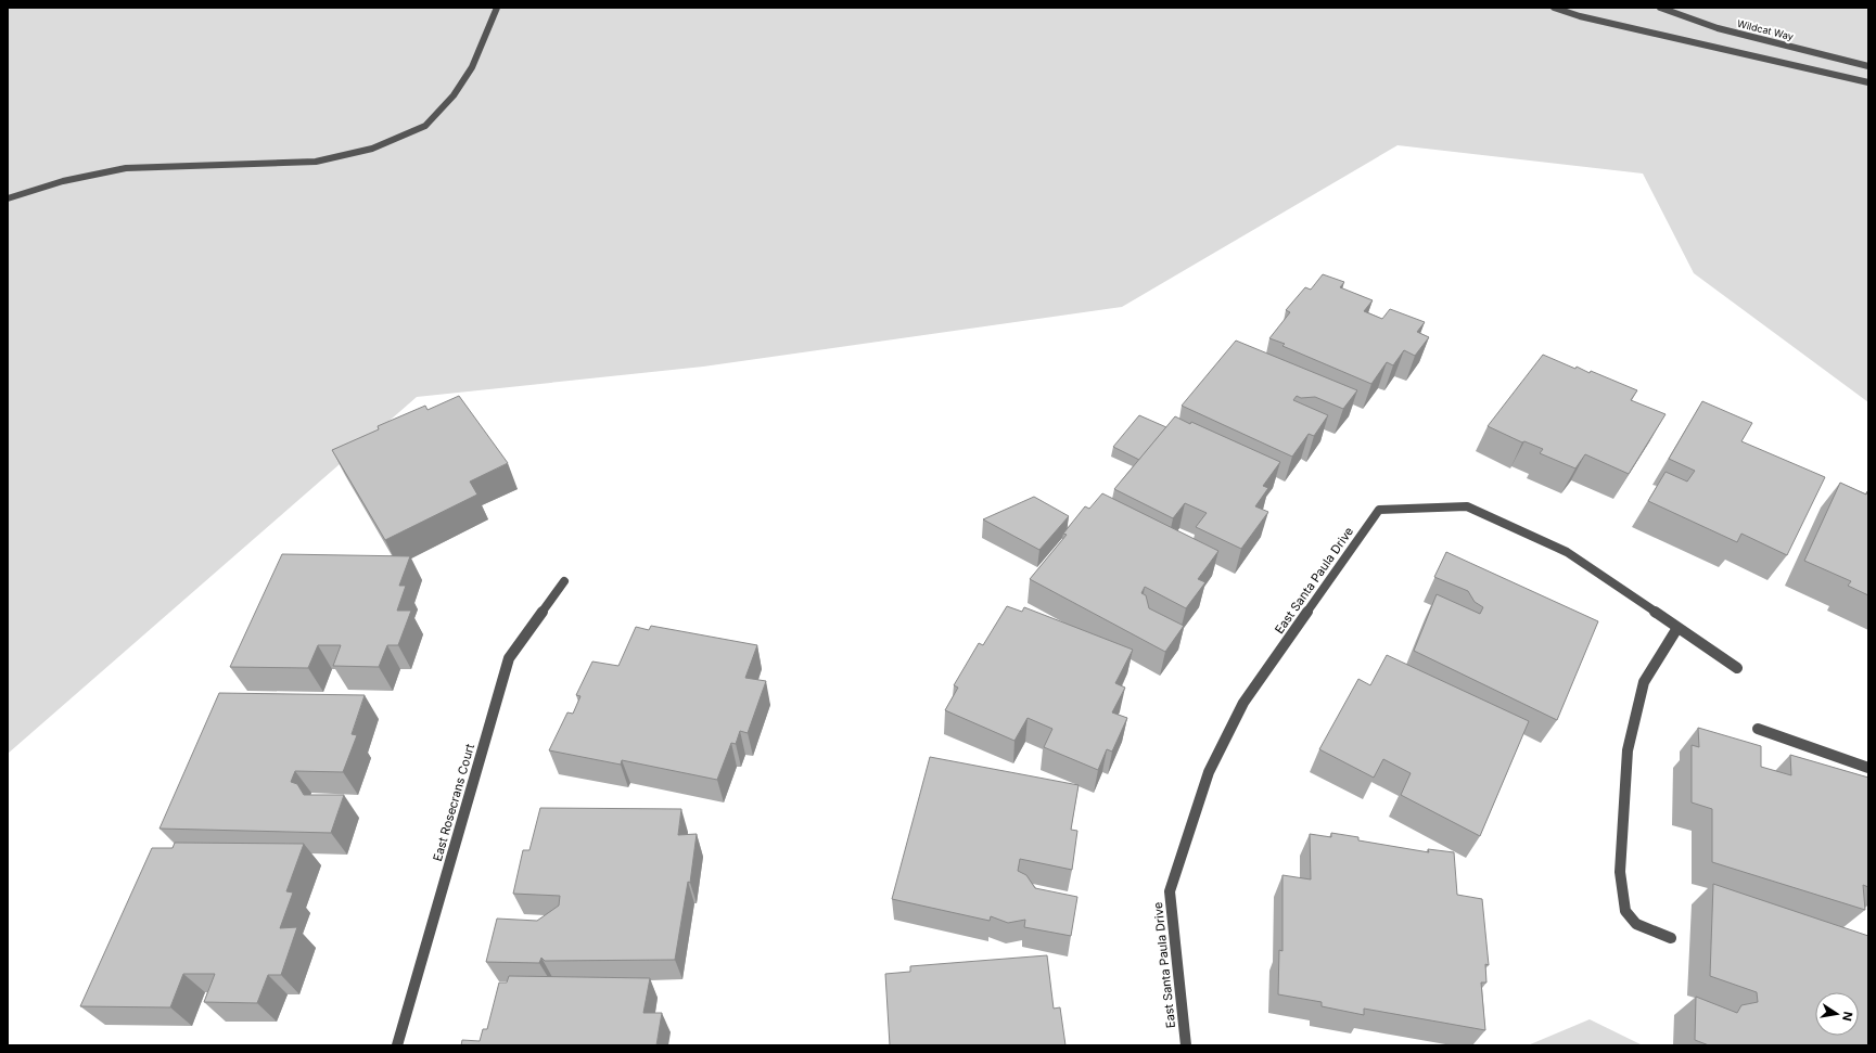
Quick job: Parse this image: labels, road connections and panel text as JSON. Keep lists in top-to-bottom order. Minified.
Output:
{"streets":{"street":["Wildcat Way","East Santa Paula Drive","East Rosecrans Court"]},"north":"right"}
